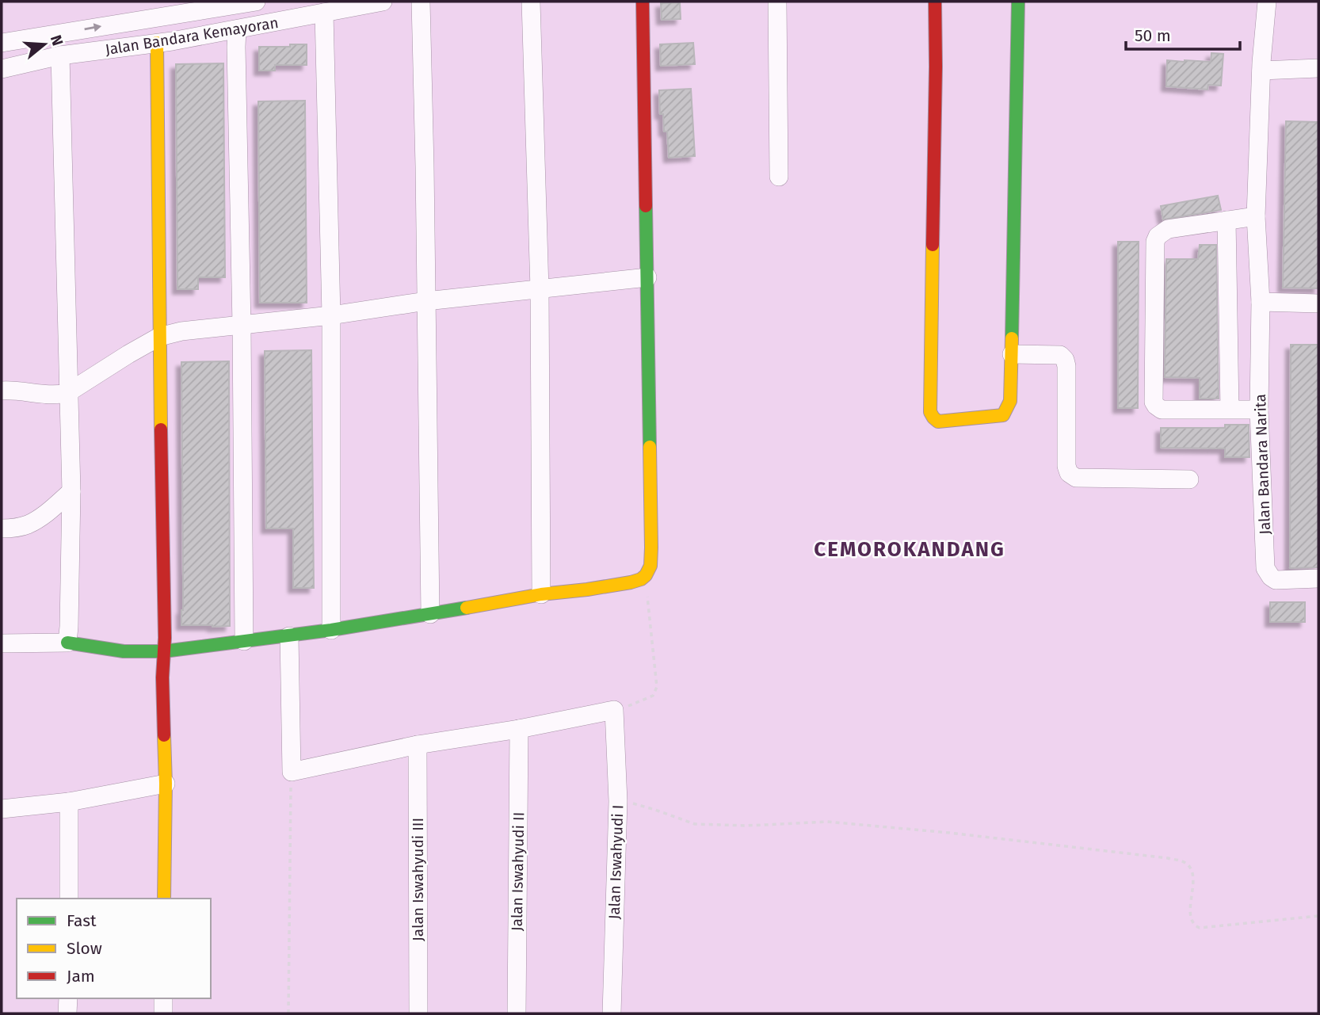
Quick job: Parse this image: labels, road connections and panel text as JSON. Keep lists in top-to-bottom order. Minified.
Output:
{"streets":{"street":["Jalan Bandara Kemayoran","Jalan Bandara Narita","Jalan Iswahyudi I","Jalan Iswahyudi II","Jalan Iswahyudi III"]},"districts":["CEMOROKANDANG"],"legend":["Fast","Slow","Jam"],"scale_bar":"50 m","north":"right"}
